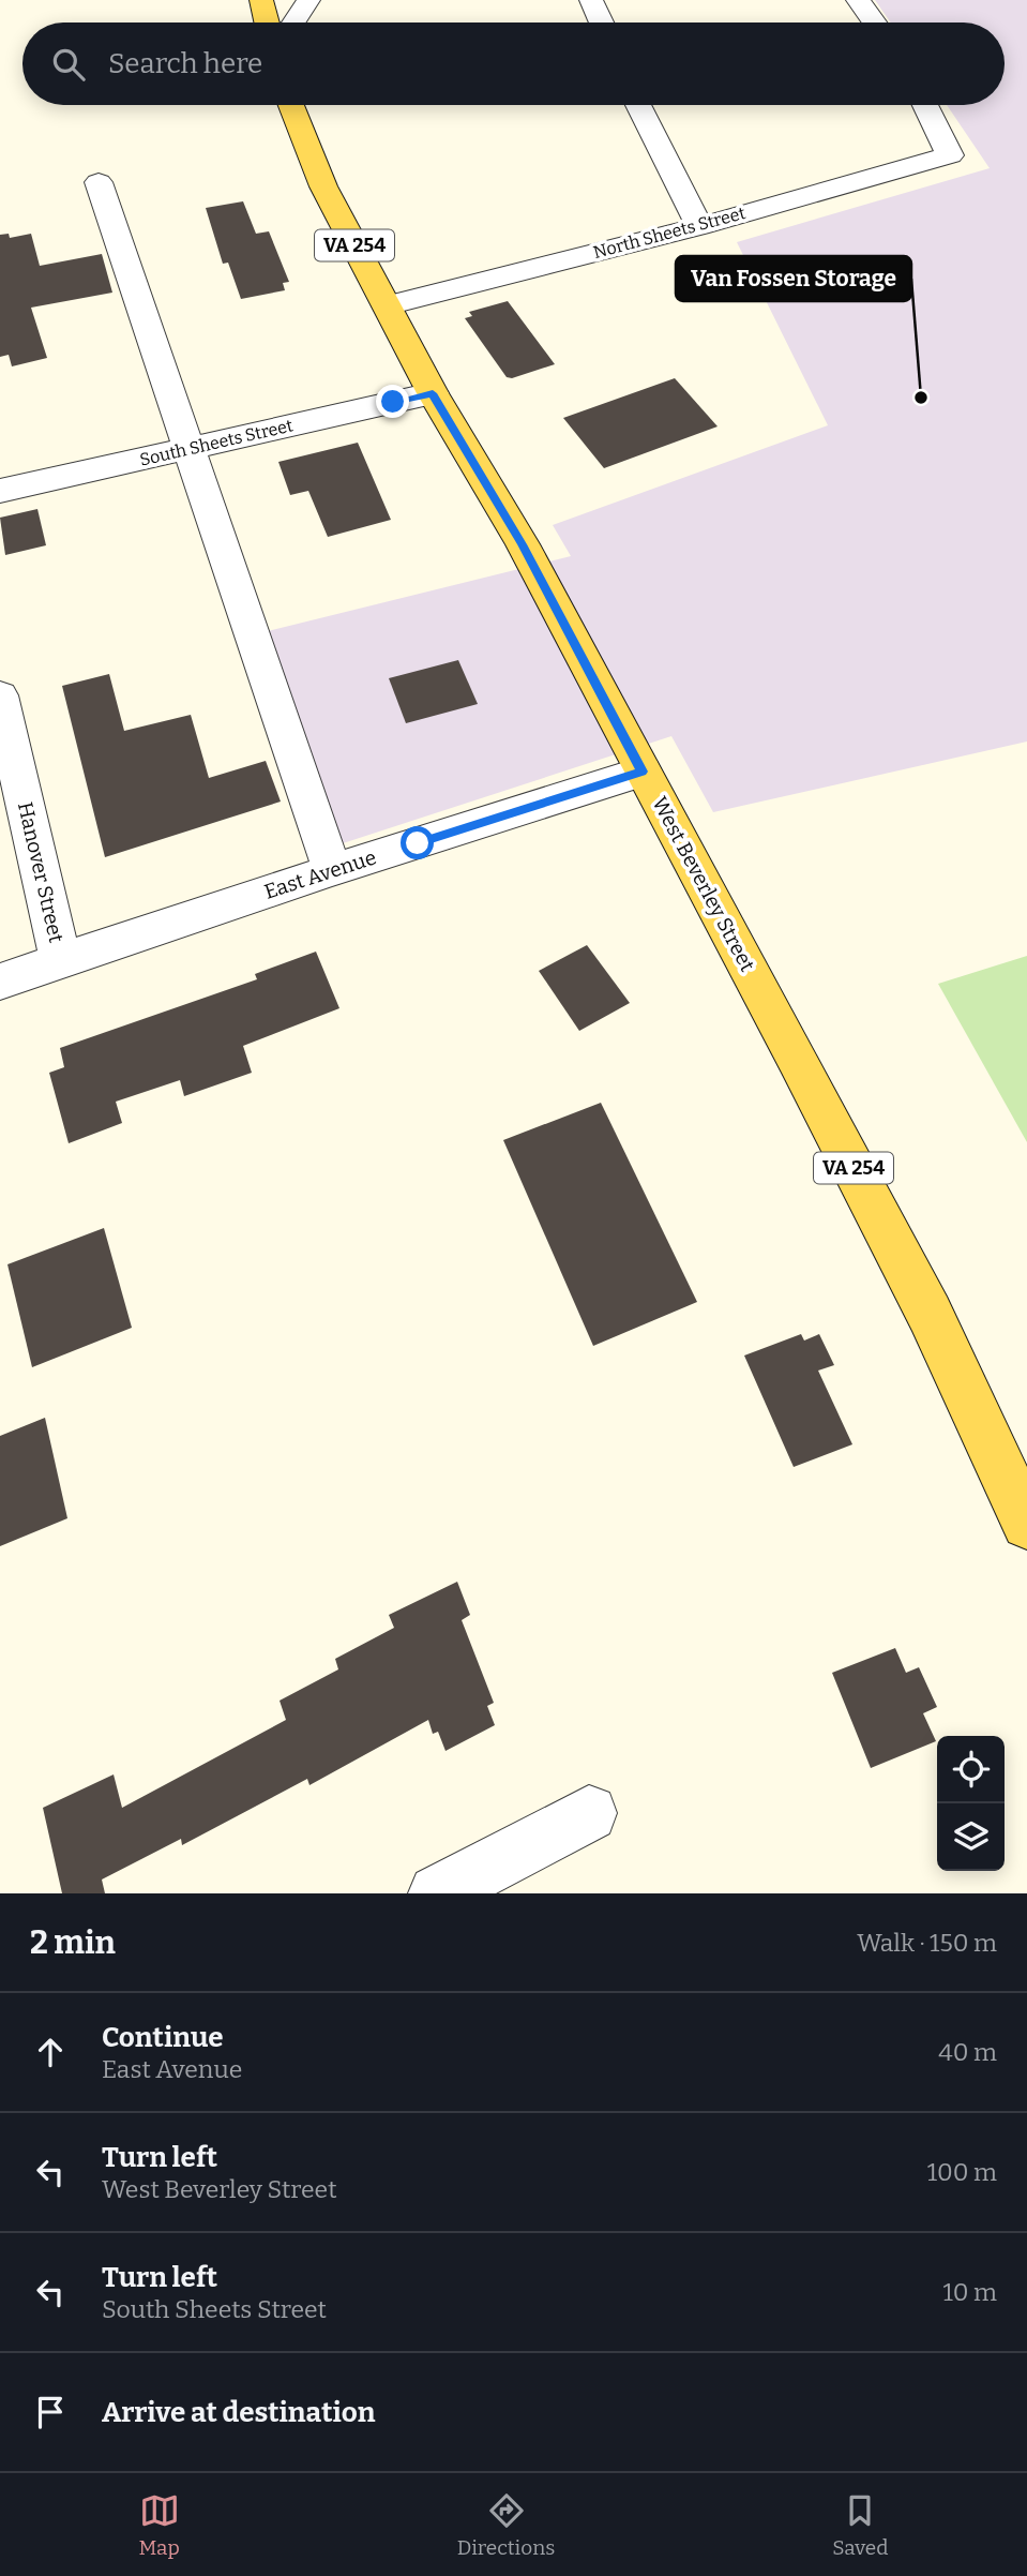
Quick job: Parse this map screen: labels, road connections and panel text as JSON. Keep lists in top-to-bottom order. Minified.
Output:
{"streets":{"main road":["VA 254","West Beverley Street"],"street":["North Sheets Street","South Sheets Street","Hanover Street","East Avenue"]},"crossings":[["North Sheets Street","West Beverley Street"],["South Sheets Street","West Beverley Street"],["Hanover Street","East Avenue"],["East Avenue","West Beverley Street"]],"places":["Van Fossen Storage"],"page":{"search":"Search here","heading":["2 min","Walk · 150 m"],"list":[["Continue","East Avenue","40 m"],["Turn left","West Beverley Street","100 m"],["Turn left","South Sheets Street","10 m"],"Arrive at destination"],"nav":["Map","Directions","Saved"]}}
